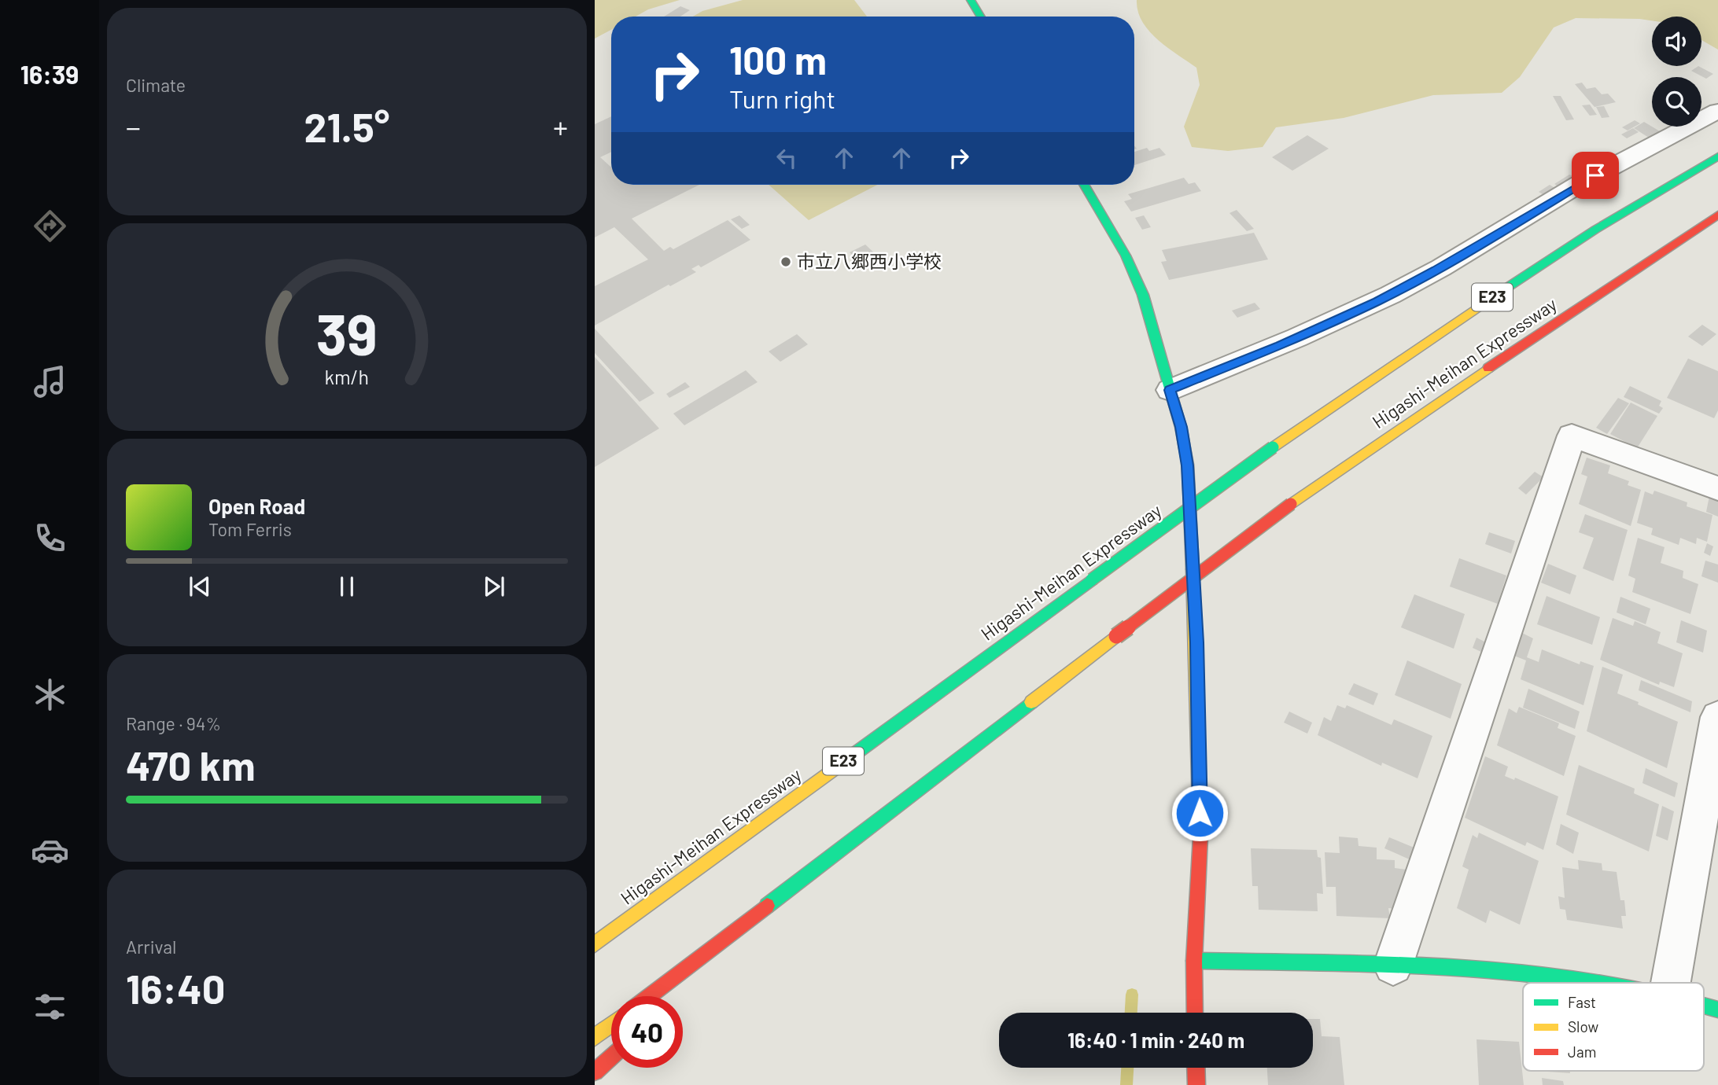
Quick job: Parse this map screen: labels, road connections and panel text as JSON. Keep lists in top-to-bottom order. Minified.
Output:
{"streets":{"main road":["E23","Higashi-Meihan Expressway"]},"places":["市立八郷西小学校"],"legend":["Fast","Slow","Jam"],"page":{"tabs":"16:39","tile":["Climate",["Range · 94%","470 km"],["Arrival","16:40"]],"turn":["100 m","Turn right"],"heat":["−","21.5°","+"],"song":["Open Road","Tom Ferris"],"limit":"40","trip":"16:40 · 1 min · 240 m","gauge":["39","km/h"]}}
